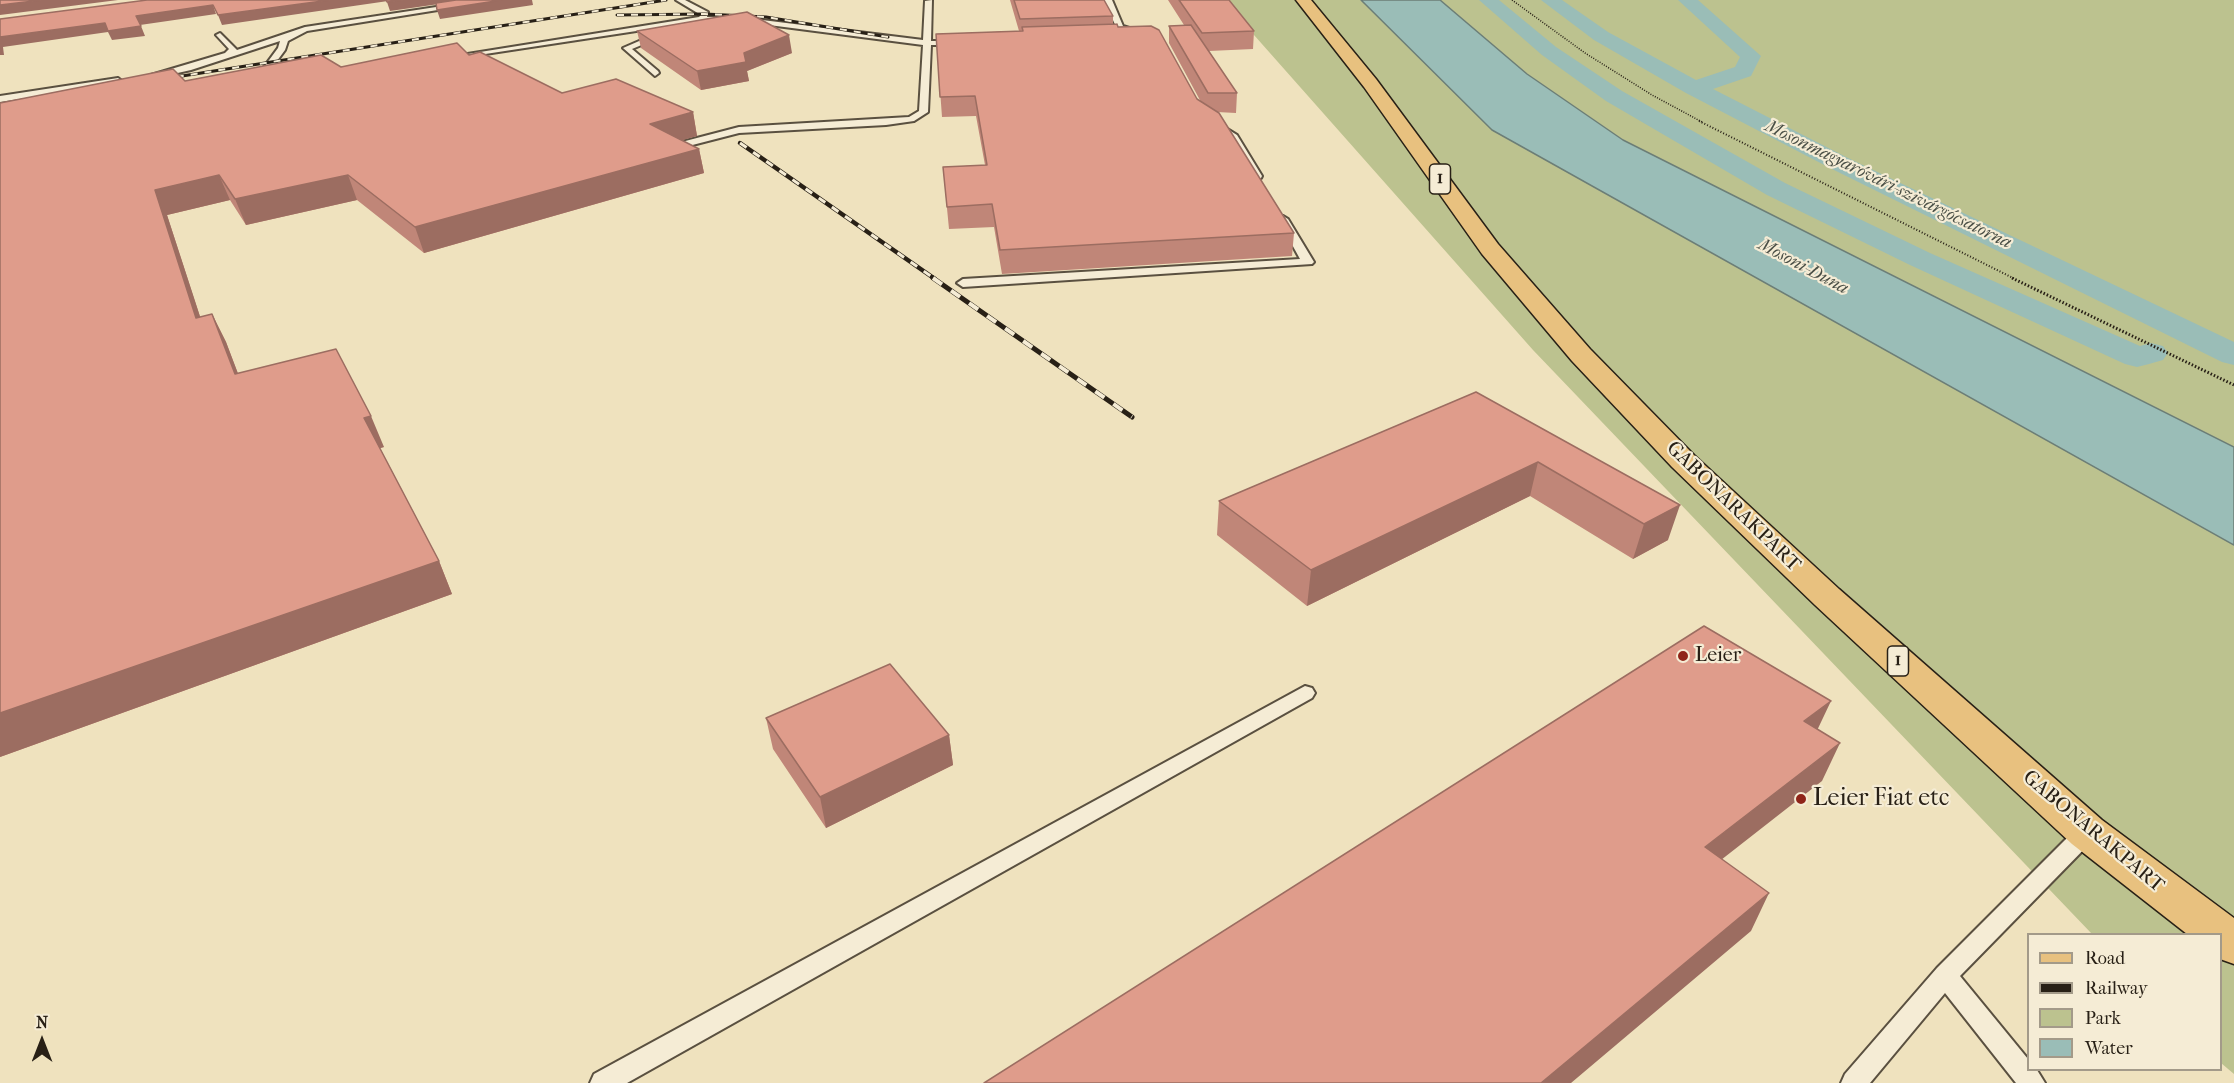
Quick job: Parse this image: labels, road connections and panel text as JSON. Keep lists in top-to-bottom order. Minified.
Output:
{"streets":{"main road":["1","GABONARAKPART"]},"water":["Mosonmagyaróvári-szivárgócsatorna","Mosoni-Duna"],"places":["Leier","Leier Fiat etc"],"legend":["Road","Railway","Park","Water"],"north":"top"}
